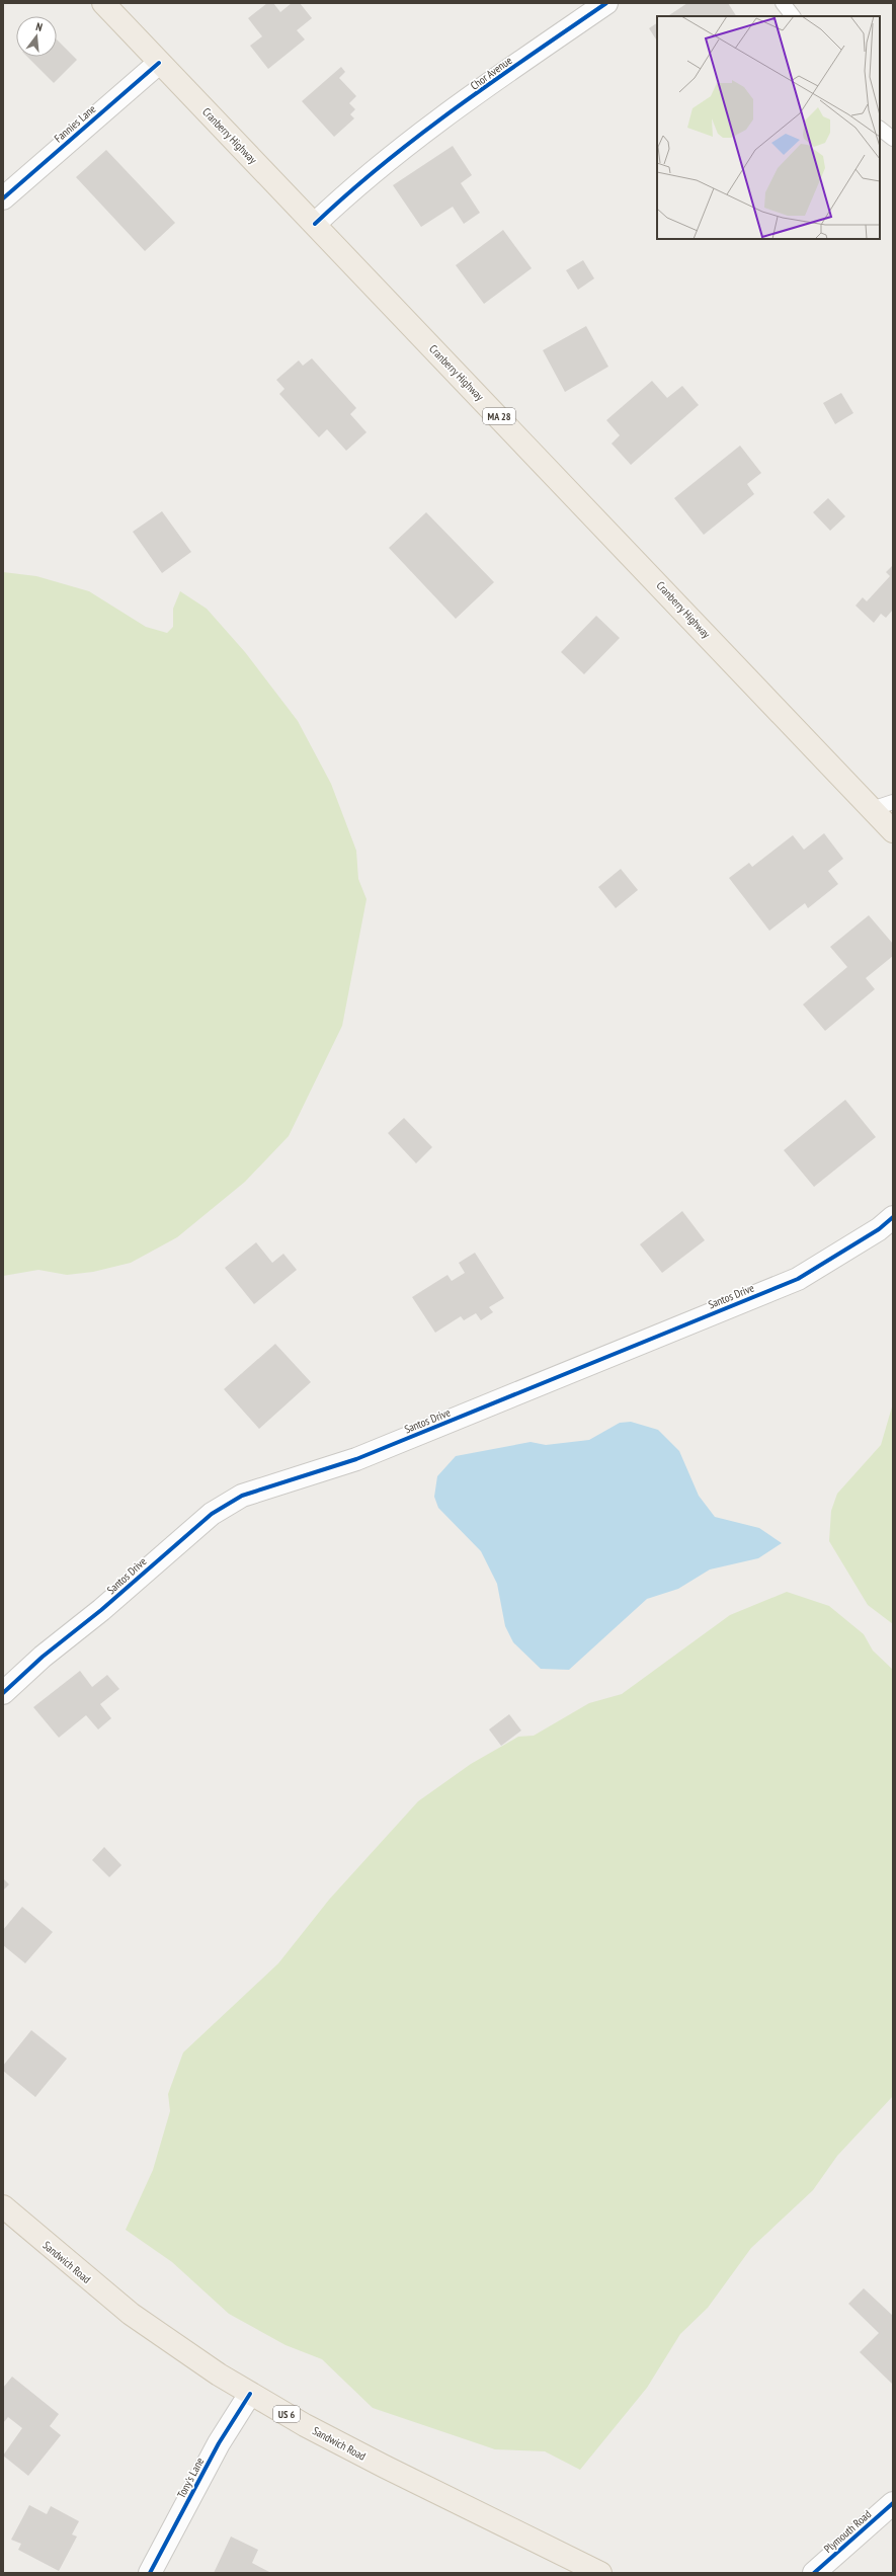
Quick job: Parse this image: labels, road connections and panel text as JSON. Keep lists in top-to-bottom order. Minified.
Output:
{"streets":{"main road":["Cranberry Highway","MA 28","Sandwich Road","US 6"],"street":["Chor Avenue","Fannies Lane","Santos Drive","Tony's Lane","Plymouth Road"]},"crossings":[["Chor Avenue","Cranberry Highway"],["Fannies Lane","Cranberry Highway"],["Sandwich Road","Tony's Lane"]],"north":"top"}
